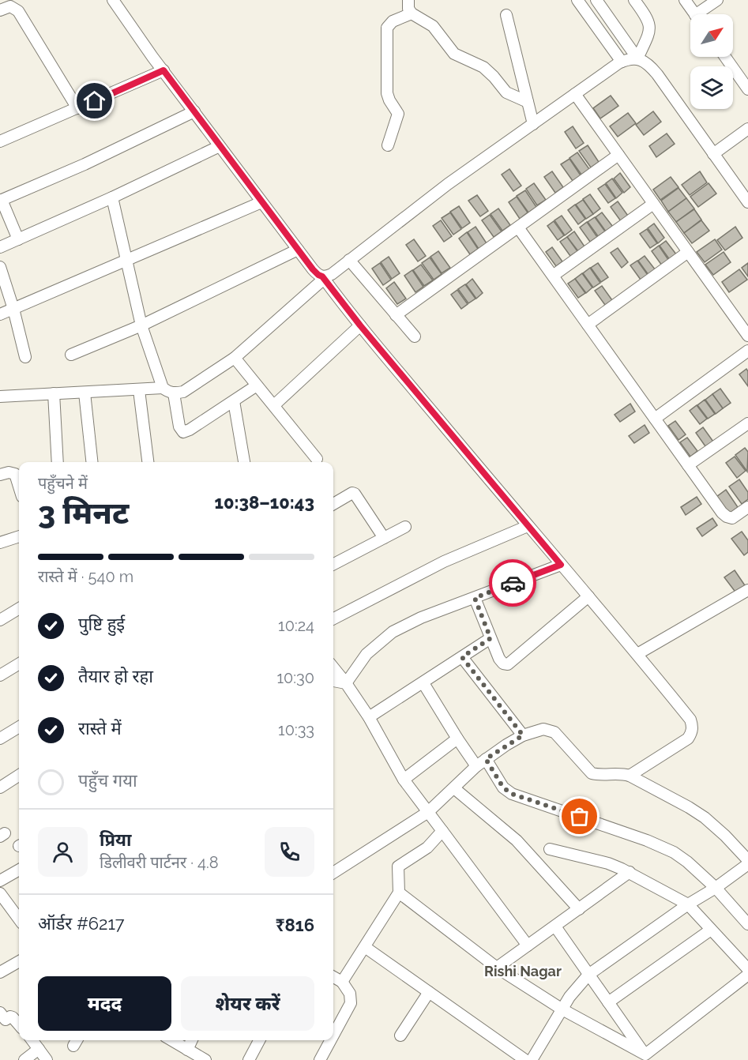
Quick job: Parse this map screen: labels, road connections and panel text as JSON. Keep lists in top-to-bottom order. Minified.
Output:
{"districts":["Rishi Nagar"],"north":"top right","page":{"heading":["3 मिनट","पहुँचने में","10:38–10:43"],"panel":["प्रिया","डिलीवरी पार्टनर · 4.8","ऑर्डर #6217","₹816"],"bar":"रास्ते में · 540 m","list":[["पुष्टि हुई","10:24"],["तैयार हो रहा","10:30"],["रास्ते में","10:33"],"पहुँच गया"],"buttons":["मदद","शेयर करें"]}}
